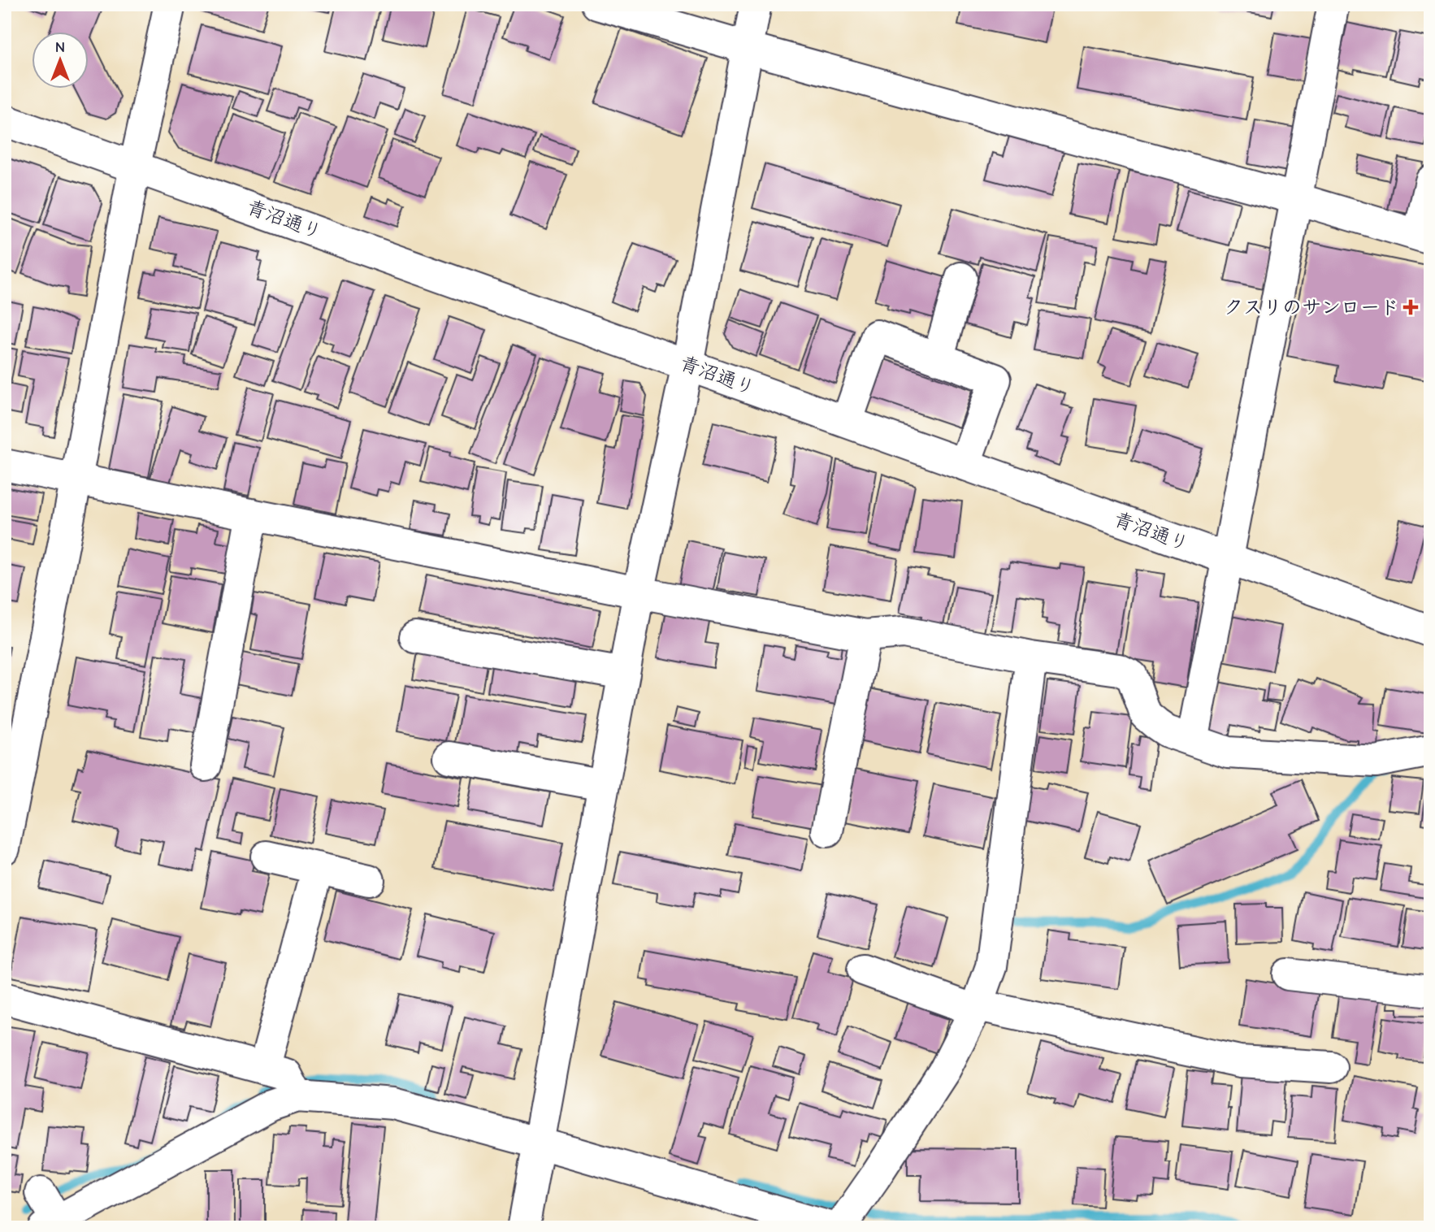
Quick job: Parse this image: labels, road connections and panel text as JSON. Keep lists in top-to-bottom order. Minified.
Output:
{"streets":{"street":["青沼通り"]},"places":{"health":["クスリのサンロード"]},"north":"top"}
